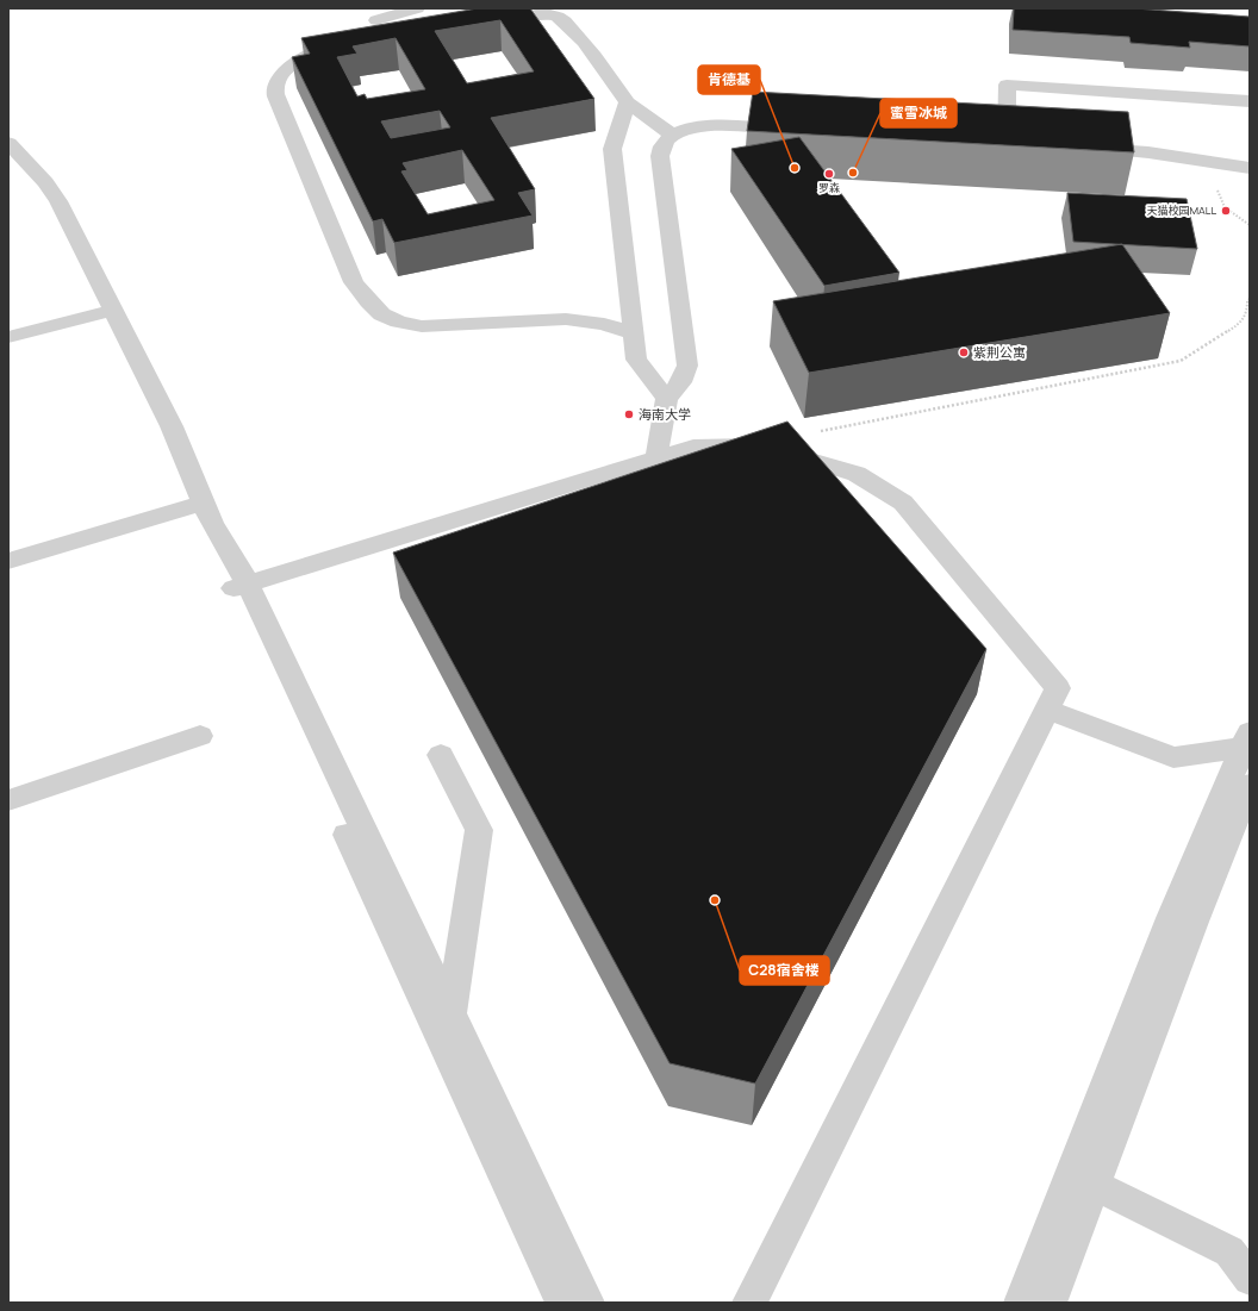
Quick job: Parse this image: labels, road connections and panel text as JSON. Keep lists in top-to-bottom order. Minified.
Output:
{"places":["肯德基","蜜雪冰城","罗森","天猫校园MALL","紫荆公寓","海南大学","C28宿舍楼"]}
